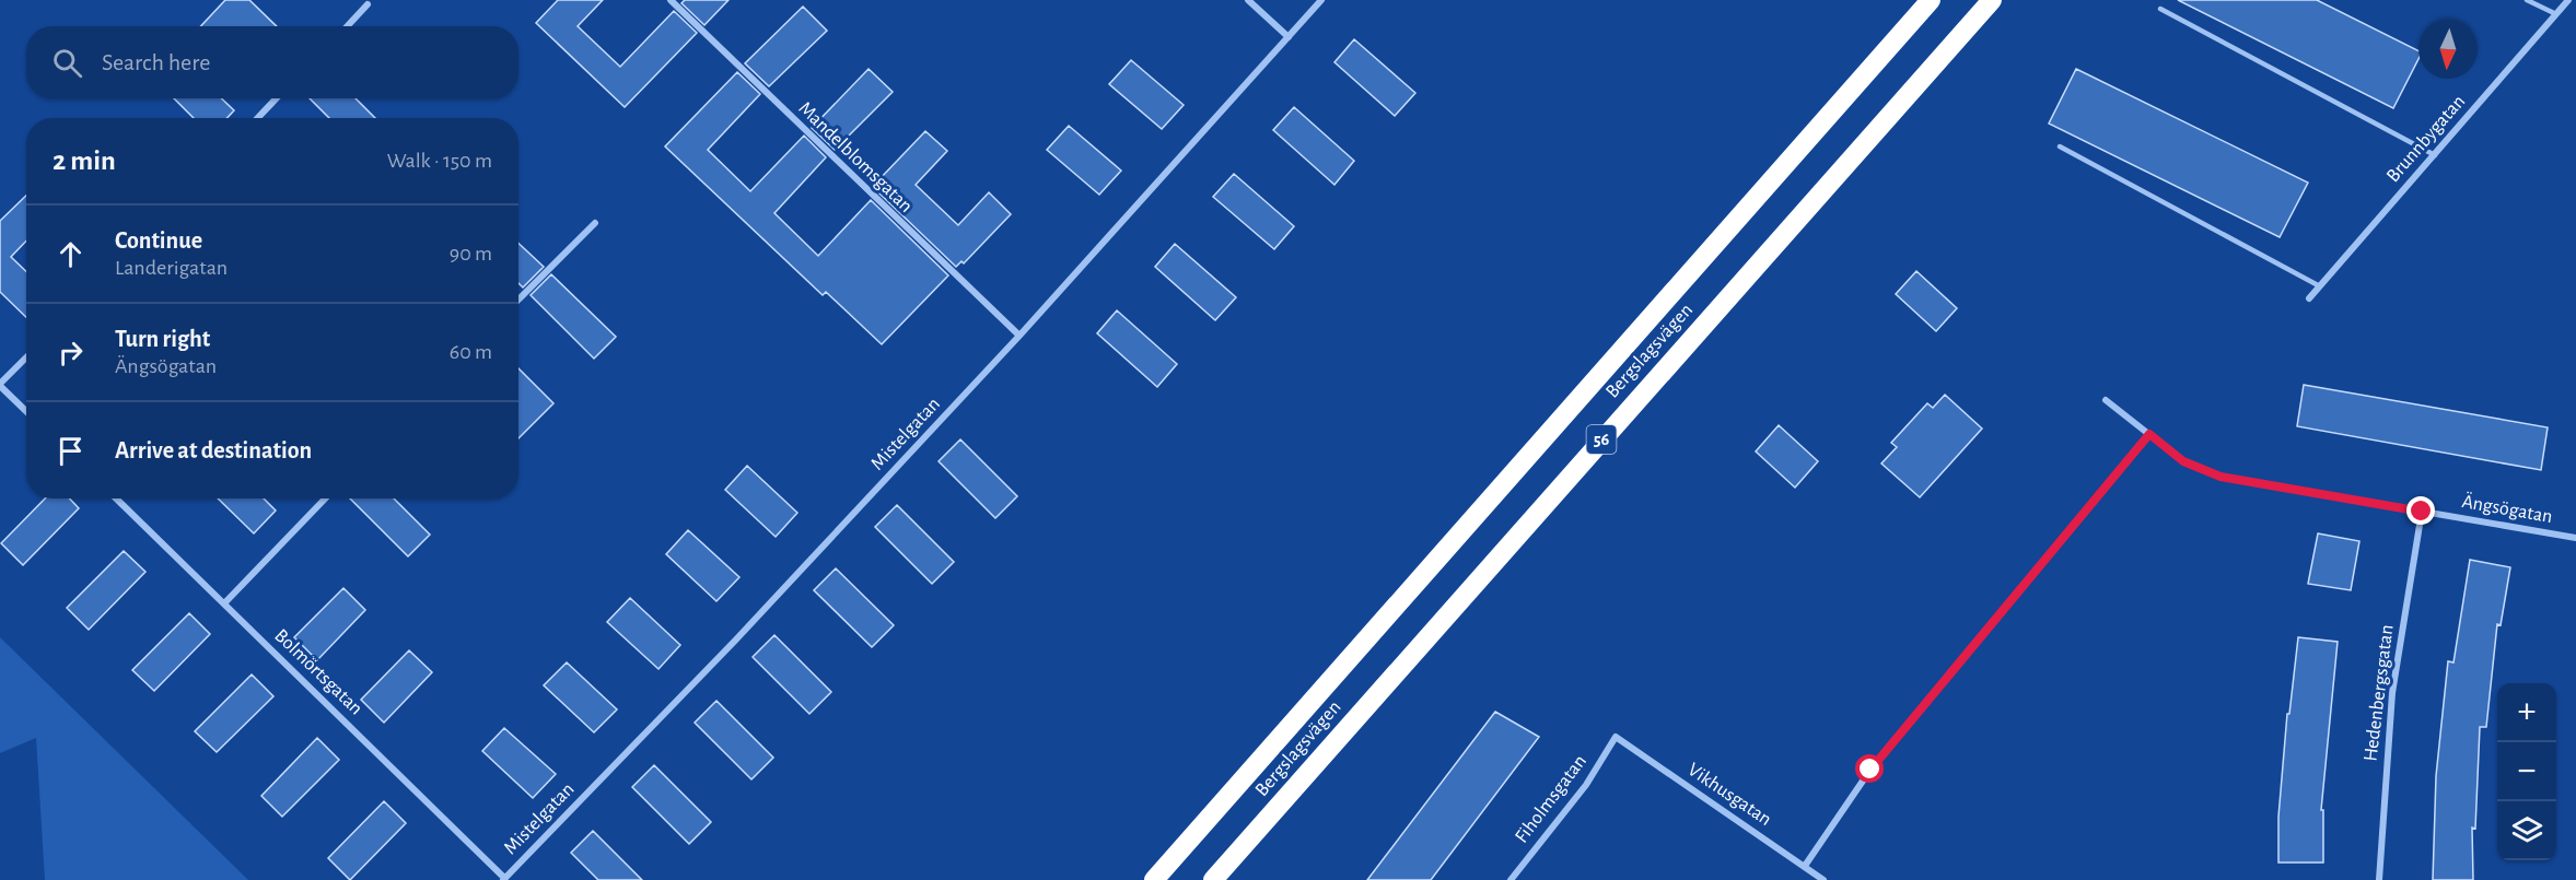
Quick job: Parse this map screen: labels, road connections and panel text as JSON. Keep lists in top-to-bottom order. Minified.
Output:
{"streets":{"highway":["Bergslagsvägen","56"],"street":["Brunnbygatan","Mandelblomsgatan","Mistelgatan","Ängsögatan","Bolmörtsgatan","Hedenbergsgatan","Vikhusgatan","Fiholmsgatan"]},"crossings":[["Mandelblomsgatan","Mistelgatan"],["Mistelgatan","Bolmörtsgatan"],["Ängsögatan","Hedenbergsgatan"],["Vikhusgatan","Fiholmsgatan"]],"north":"bottom","page":{"search":"Search here","heading":["2 min","Walk · 150 m"],"list":[["Continue","Landerigatan","90 m"],["Turn right","Ängsögatan","60 m"],"Arrive at destination"],"map_buttons":["+","−"]}}
